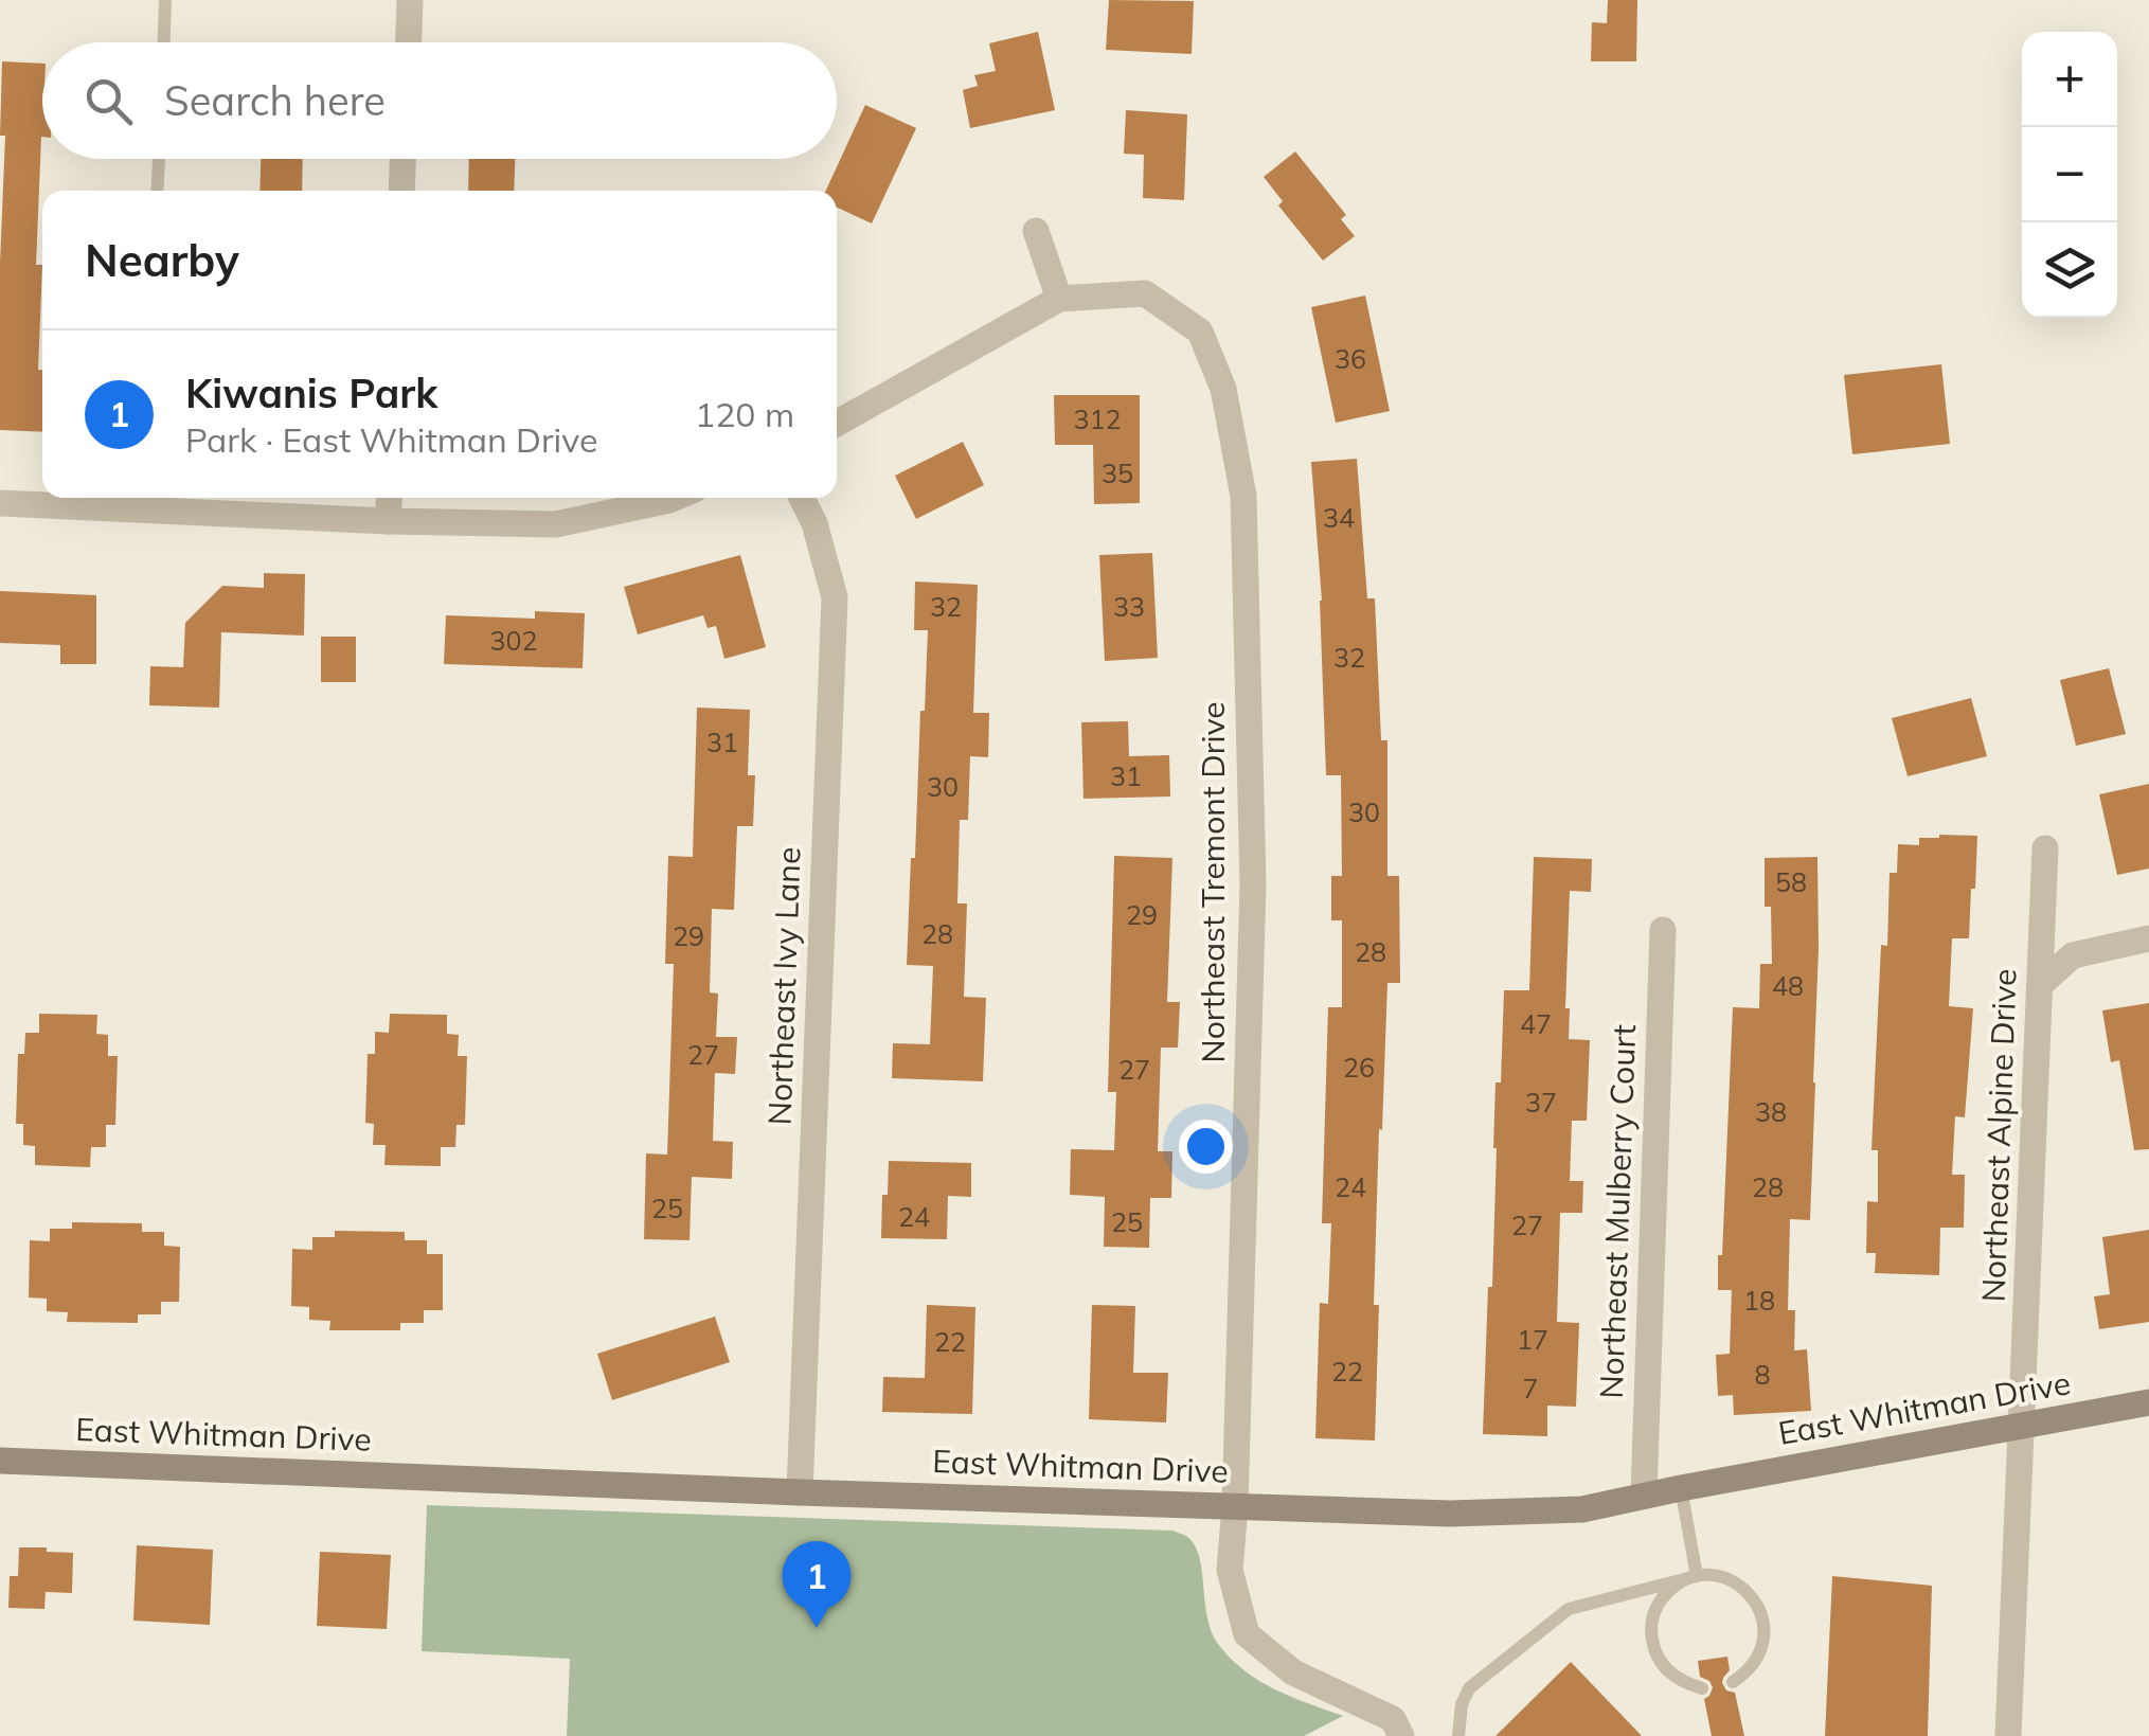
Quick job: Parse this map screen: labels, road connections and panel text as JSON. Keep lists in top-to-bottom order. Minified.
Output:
{"streets":{"main road":["East Whitman Drive"],"street":["Northeast Tremont Drive","Northeast Ivy Lane","Northeast Alpine Drive","Northeast Mulberry Court"]},"crossings":[["Northeast Tremont Drive","East Whitman Drive"],["Northeast Ivy Lane","East Whitman Drive"],["Northeast Alpine Drive","East Whitman Drive"],["Northeast Mulberry Court","East Whitman Drive"]],"house_numbers":["36","312","35","34","32","33","302","32","31","31","30","30","58","29","28","29","28","48","47","27","26","27","37","38","24","28","25","24","25","27","18","17","22","22","8","7"],"page":{"map_buttons":["+","−"],"search":"Search here","heading":"Nearby","list":[{"mark":"1","name":"Kiwanis Park","note":"Park · East Whitman Drive","value":"120 m"}],"pins":"1"}}
